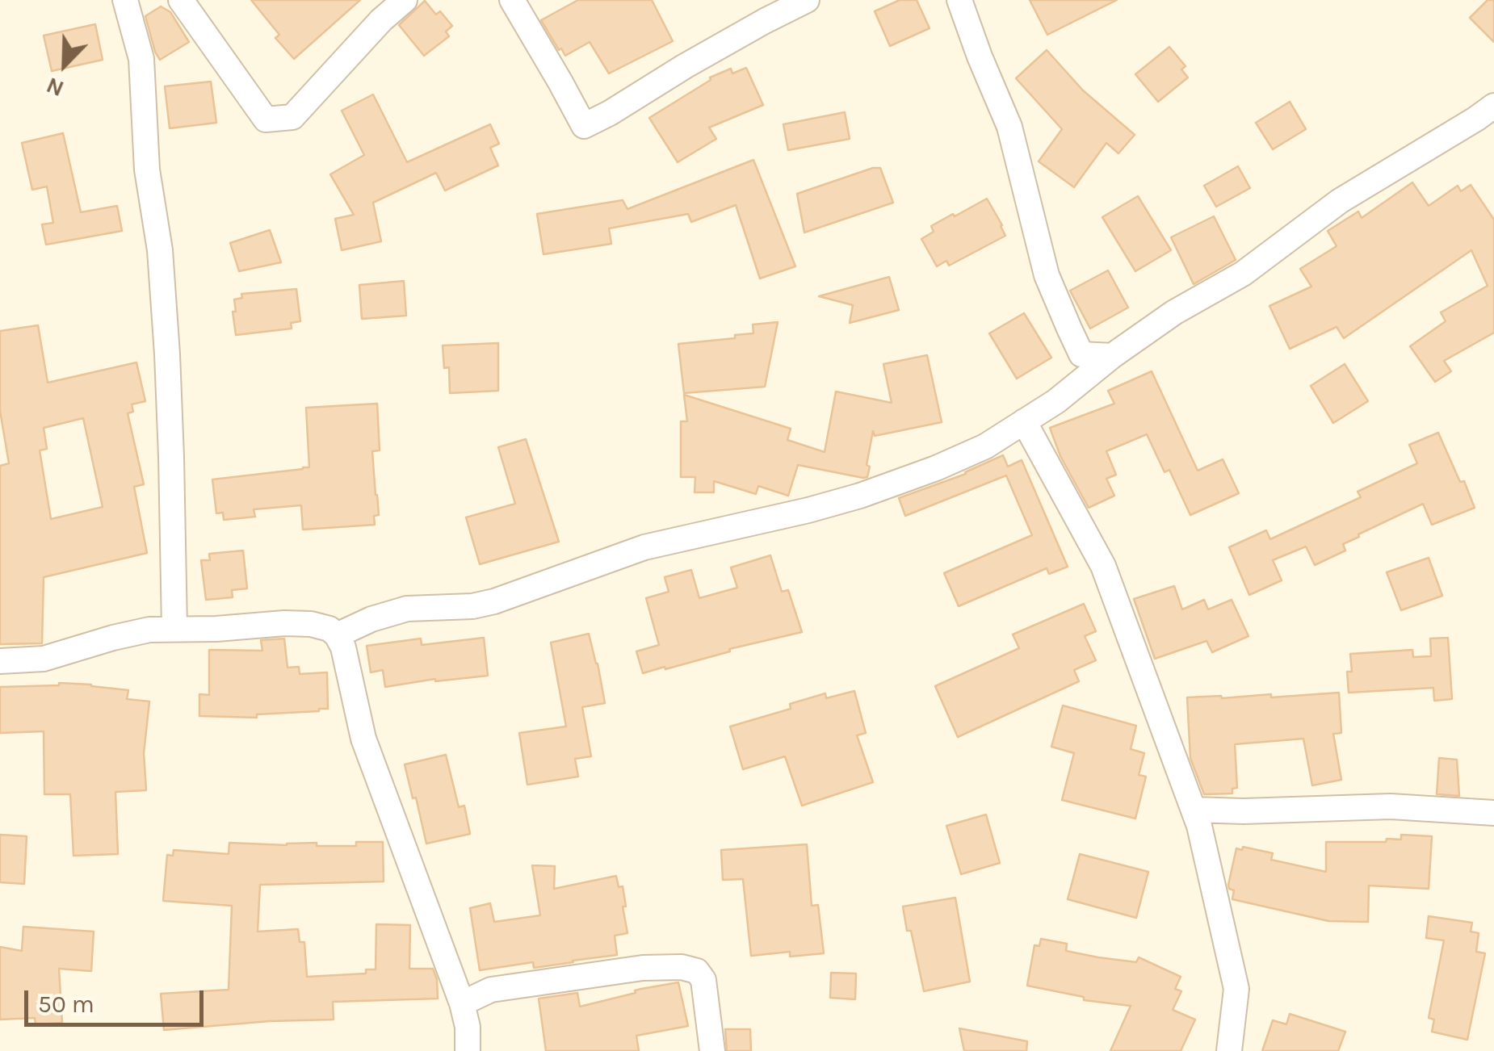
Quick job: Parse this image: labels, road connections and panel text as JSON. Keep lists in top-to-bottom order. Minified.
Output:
{"scale_bar":"50 m","north":"bottom left"}
